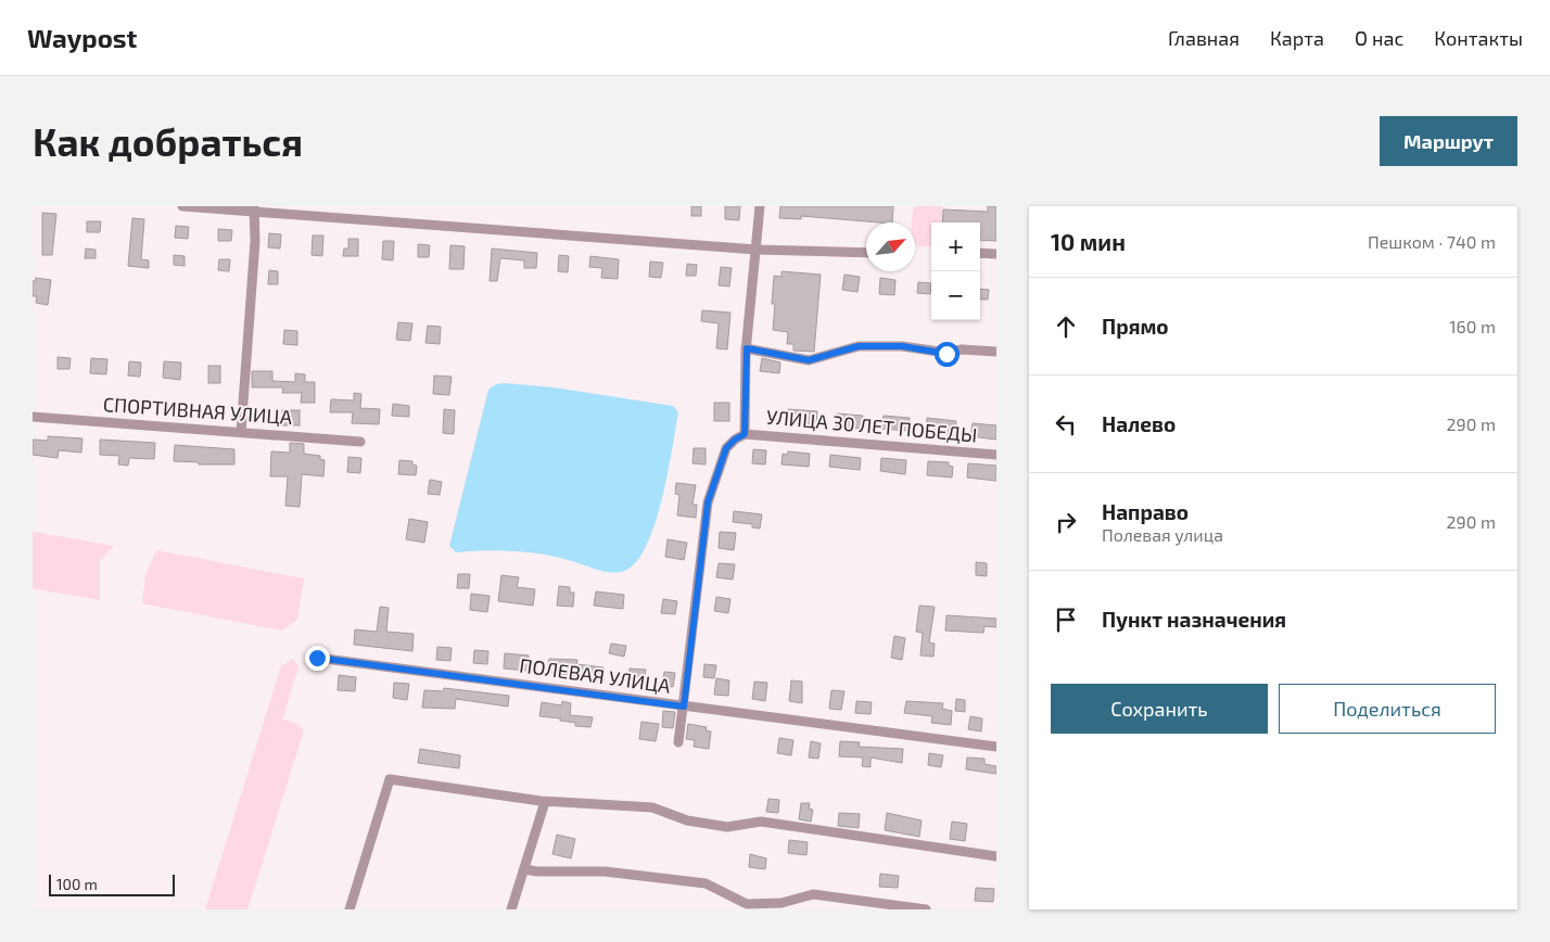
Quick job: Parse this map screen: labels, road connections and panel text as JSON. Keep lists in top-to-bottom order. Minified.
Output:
{"streets":{"street":["СПОРТИВНАЯ УЛИЦА","УЛИЦА 30 ЛЕТ ПОБЕДЫ","ПОЛЕВАЯ УЛИЦА"]},"scale_bar":"100 m","north":"top right","page":{"header":"Waypost","nav":["Главная","Карта","О нас","Контакты"],"buttons":["Маршрут",["Сохранить","Поделиться"]],"title":"Как добраться","heading":["10 мин","Пешком · 740 m"],"map_buttons":["+","−"],"list":[["Прямо","160 m"],["Налево","290 m"],["Направо","Полевая улица","290 m"],"Пункт назначения"],"scale":"100 m"}}
